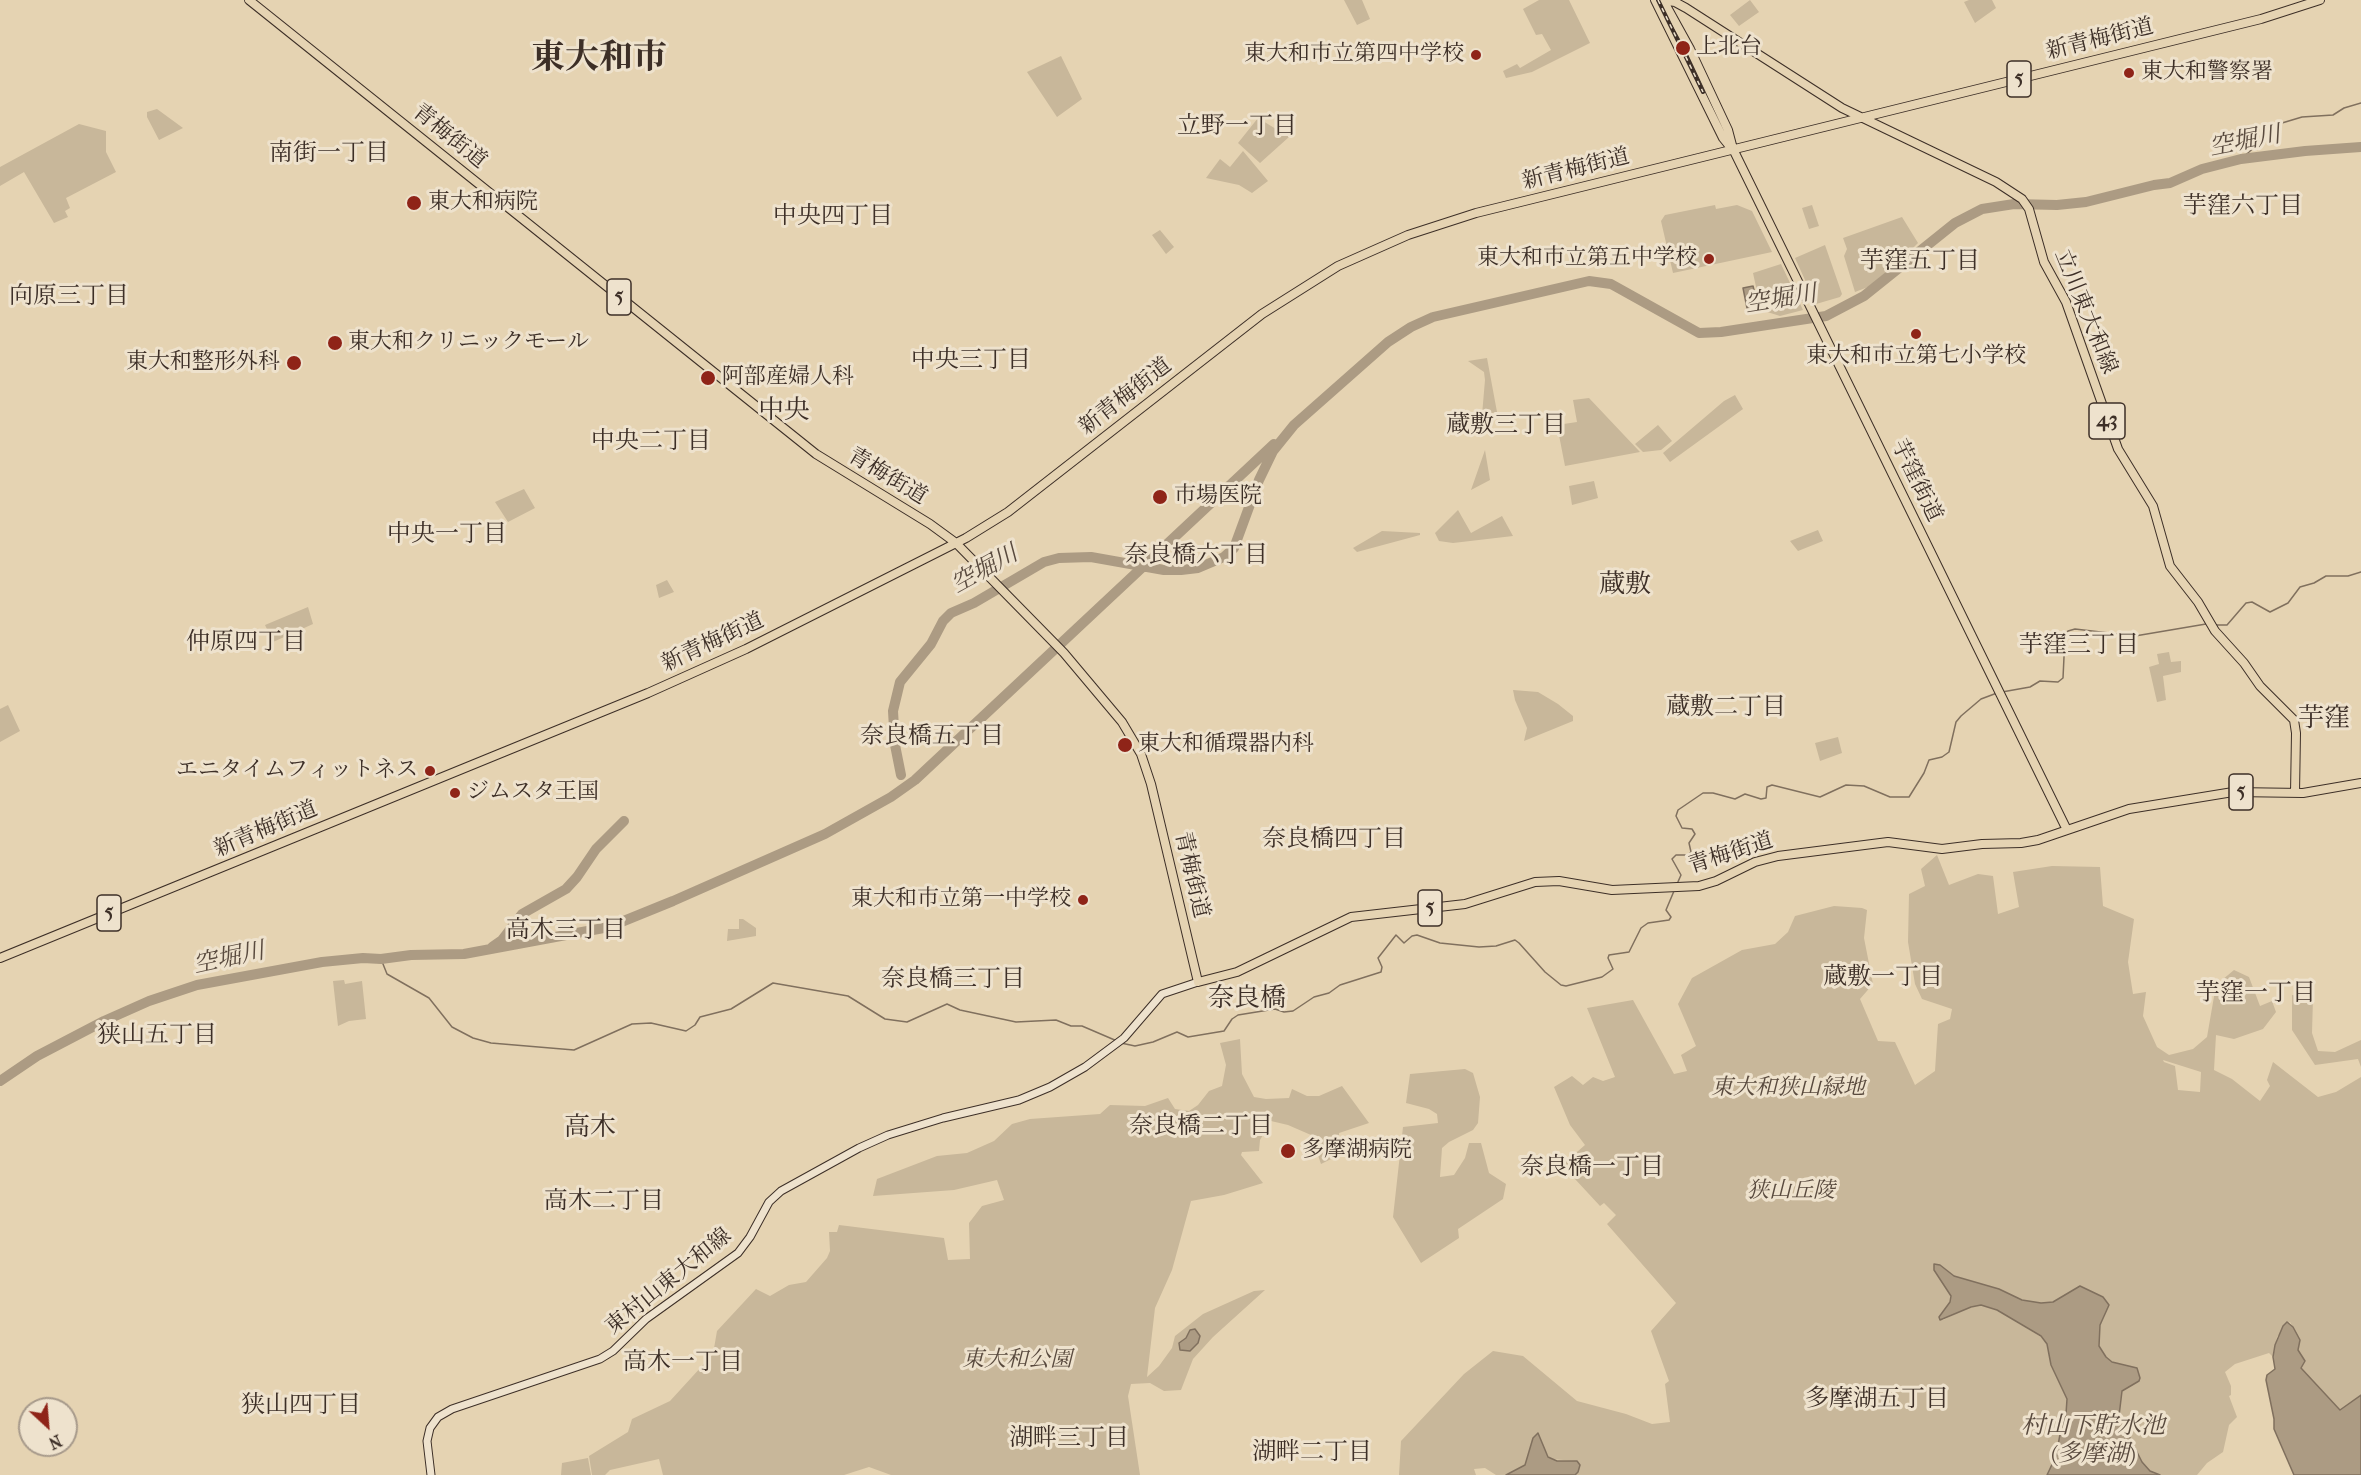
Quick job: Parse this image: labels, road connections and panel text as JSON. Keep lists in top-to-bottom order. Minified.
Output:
{"streets":{"main road":["新青梅街道","5","青梅街道","立川東大和線","43","芋窪街道","東村山東大和線"]},"crossings":[["新青梅街道","青梅街道"],["新青梅街道","立川東大和線"],["新青梅街道","芋窪街道"],["青梅街道","立川東大和線"],["青梅街道","芋窪街道"],["青梅街道","東村山東大和線"],["立川東大和線","芋窪街道"]],"districts":["東大和市","立野一丁目","南街一丁目","芋窪六丁目","中央四丁目","芋窪五丁目","向原三丁目","中央三丁目","中央","蔵敷三丁目","中央二丁目","中央一丁目","奈良橋六丁目","蔵敷","仲原四丁目","芋窪三丁目","蔵敷二丁目","芋窪","奈良橋五丁目","奈良橋四丁目","高木三丁目","蔵敷一丁目","奈良橋三丁目","芋窪一丁目","奈良橋","狭山五丁目","奈良橋二丁目","高木","奈良橋一丁目","高木二丁目","高木一丁目","多摩湖五丁目","狭山四丁目","湖畔三丁目","湖畔二丁目"],"water":["空堀川","村山下貯水池 (多摩湖)"],"parks":["東大和狭山緑地","狭山丘陵","東大和公園"],"places":["上北台","東大和市立第四中学校","東大和警察署","東大和病院","東大和市立第五中学校","東大和市立第七小学校","東大和クリニックモール","東大和整形外科","阿部産婦人科","市場医院","東大和循環器内科","エニタイムフィットネス","ジムスタ王国","東大和市立第一中学校","多摩湖病院"],"north":"bottom right"}
